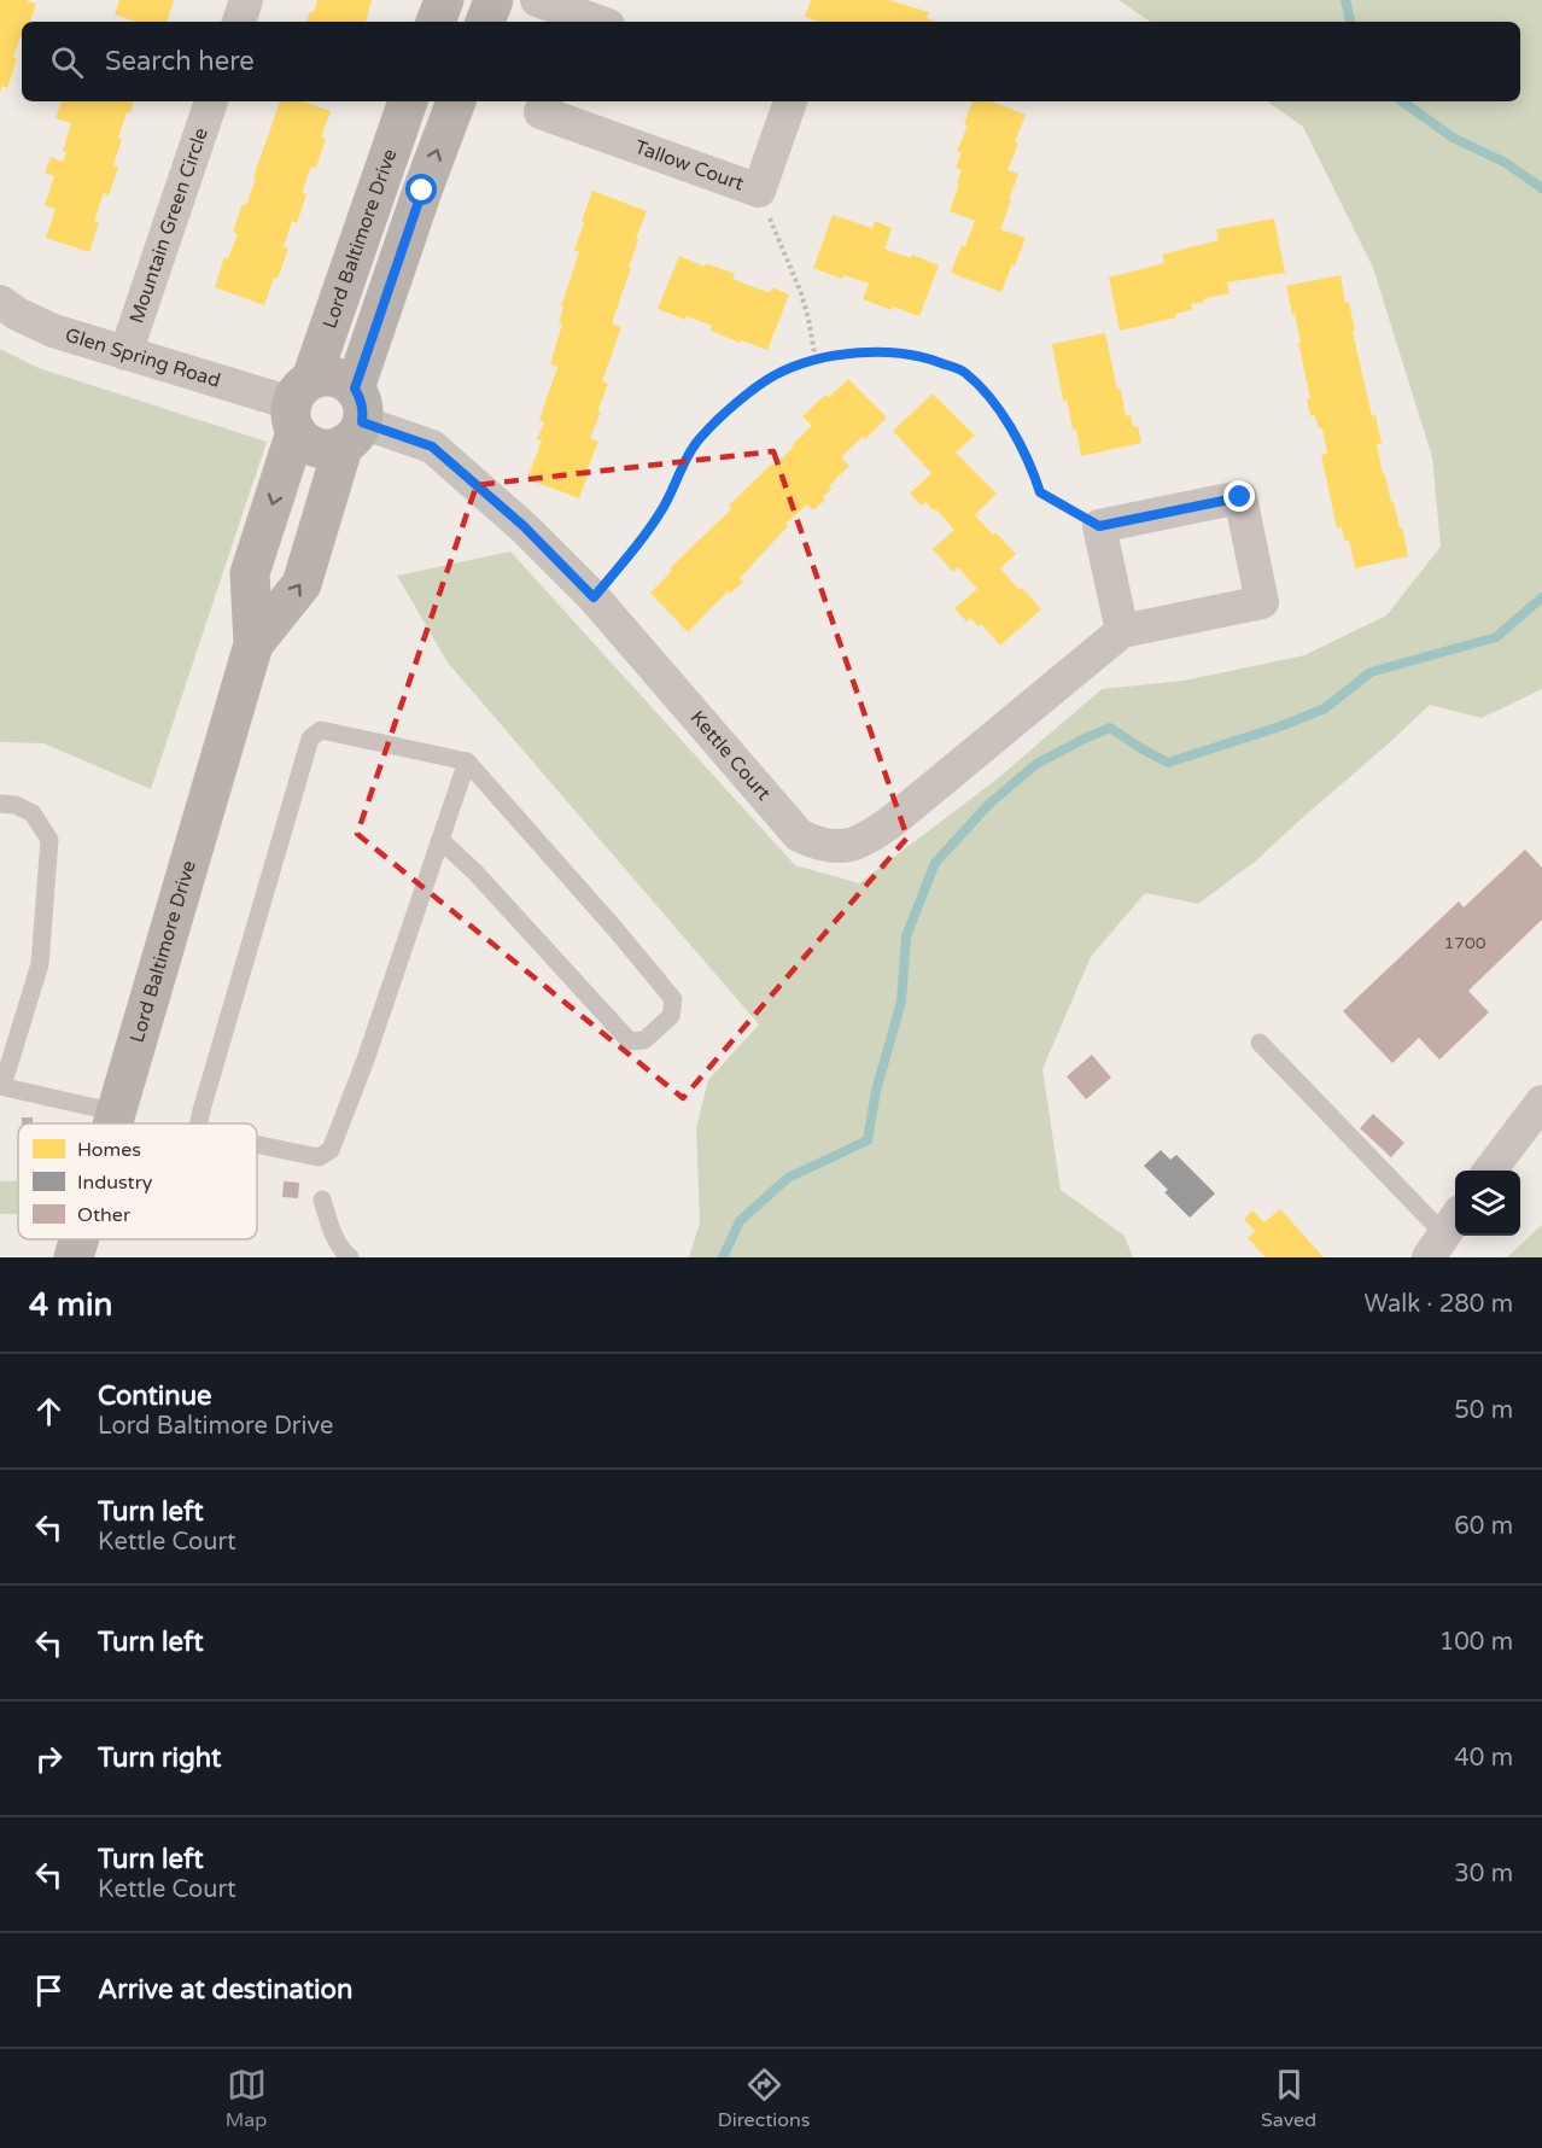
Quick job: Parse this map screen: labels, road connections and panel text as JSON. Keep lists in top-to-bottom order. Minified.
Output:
{"streets":{"main road":["Lord Baltimore Drive"],"street":["Tallow Court","Mountain Green Circle","Glen Spring Road","Kettle Court"]},"crossings":[["Mountain Green Circle","Glen Spring Road"],["Lord Baltimore Drive","Glen Spring Road"],["Lord Baltimore Drive","Kettle Court"],["Glen Spring Road","Kettle Court"]],"house_numbers":["1700"],"legend":["Homes","Industry","Other"],"page":{"search":"Search here","heading":["4 min","Walk · 280 m"],"list":[["Continue","Lord Baltimore Drive","50 m"],["Turn left","Kettle Court","60 m"],["Turn left","100 m"],["Turn right","40 m"],["Turn left","Kettle Court","30 m"],"Arrive at destination"],"nav":["Map","Directions","Saved"]}}
